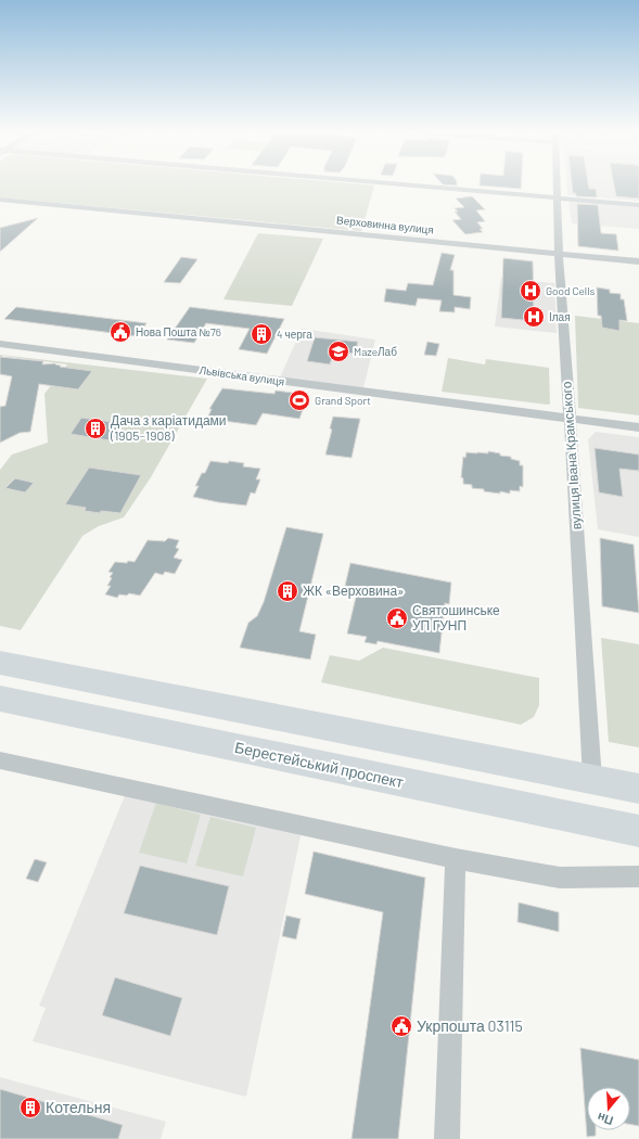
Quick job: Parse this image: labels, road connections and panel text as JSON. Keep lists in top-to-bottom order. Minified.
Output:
{"streets":{"main road":["Берестейський проспект"],"street":["Верховинна вулиця","Львівська вулиця","вулиця Івана Крамського"]},"crossings":[["Верховинна вулиця","вулиця Івана Крамського"],["Львівська вулиця","вулиця Івана Крамського"]],"places":{"hospital":["Good Cells","Ілая"],"public building":["Нова Пошта №76","Святошинське УП ГУНП","Укрпошта 03115"],"building":["4 черга","Дача з каріатидами (1905–1908)","ЖК «Верховина»","Котельня"],"school or university":["MazeЛаб"],"sports":["Grand Sport"]},"north":"bottom"}
